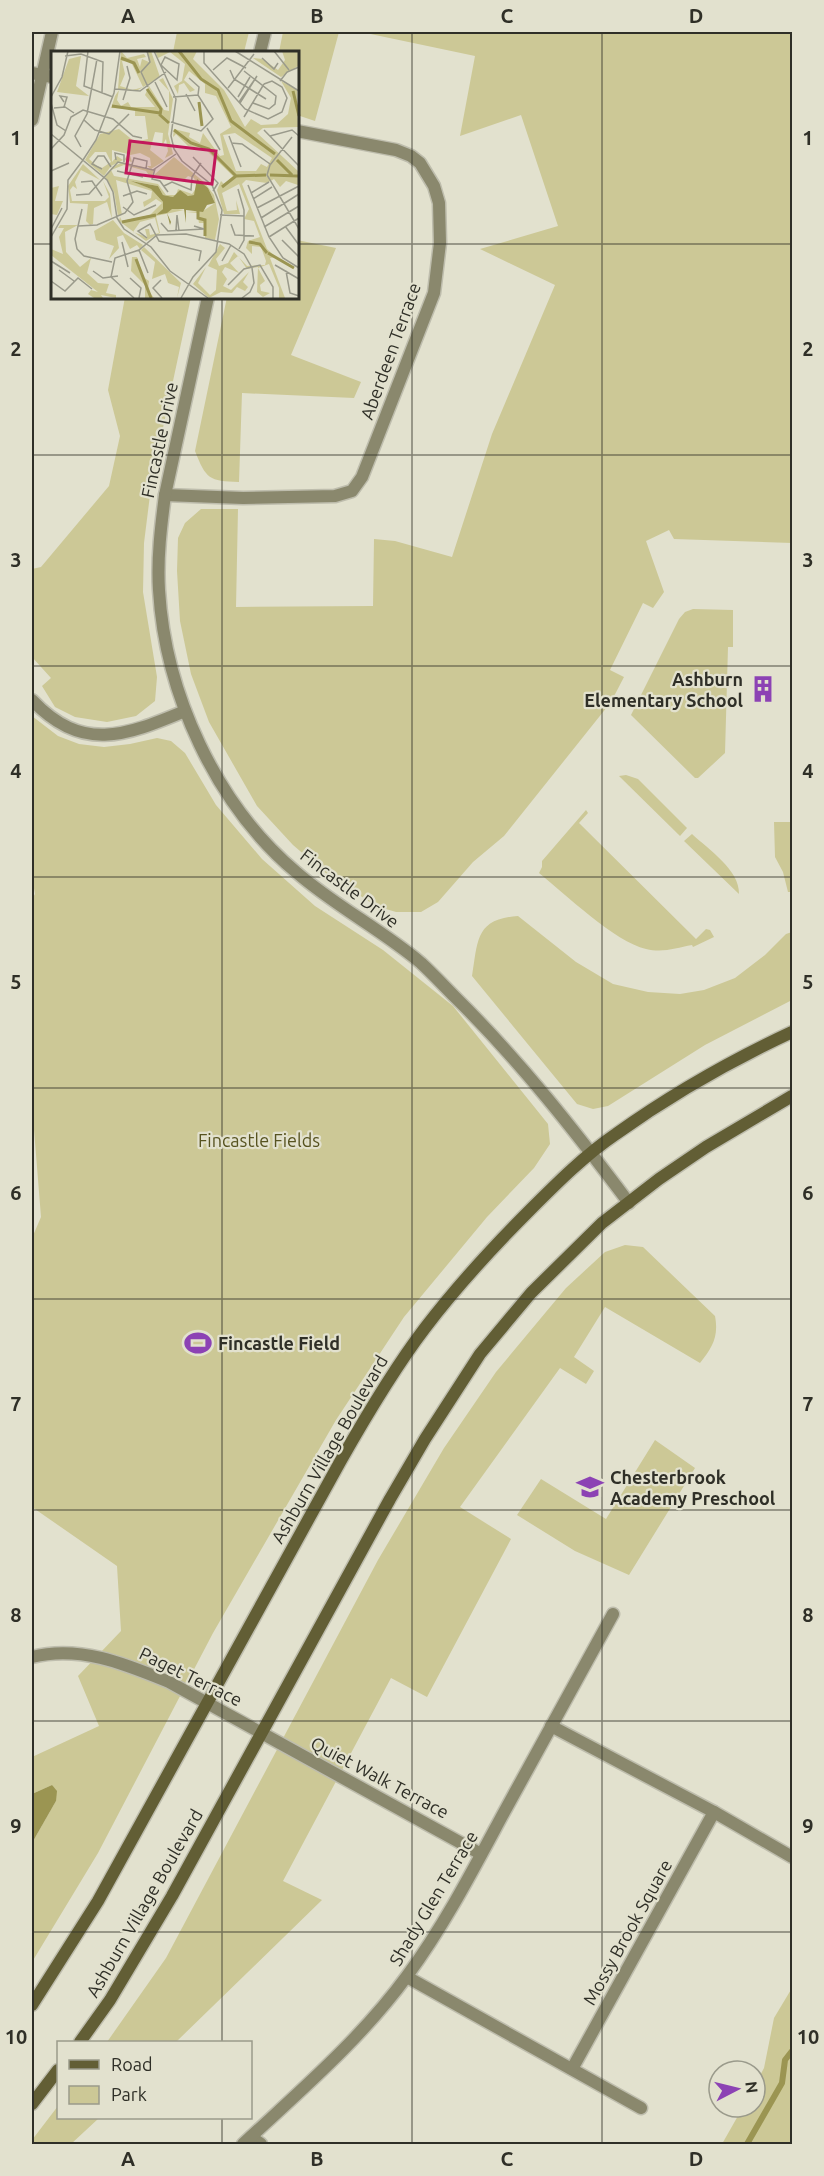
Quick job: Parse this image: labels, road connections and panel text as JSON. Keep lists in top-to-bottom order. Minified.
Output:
{"streets":{"main road":["Ashburn Village Boulevard"],"street":["Aberdeen Terrace","Fincastle Drive","Paget Terrace","Quiet Walk Terrace","Shady Glen Terrace","Mossy Brook Square"]},"crossings":[["Aberdeen Terrace","Fincastle Drive"],["Fincastle Drive","Ashburn Village Boulevard"],["Ashburn Village Boulevard","Paget Terrace"],["Ashburn Village Boulevard","Quiet Walk Terrace"],["Paget Terrace","Quiet Walk Terrace"],["Quiet Walk Terrace","Shady Glen Terrace"]],"parks":["Fincastle Fields"],"places":{"building":["Ashburn Elementary School"],"sports":["Fincastle Field"],"school or university":["Chesterbrook Academy Preschool"]},"legend":["Road","Park"],"north":"right","grid":{"columns":["A","B","C","D"],"rows":["1","2","3","4","5","6","7","8","9","10"]}}
